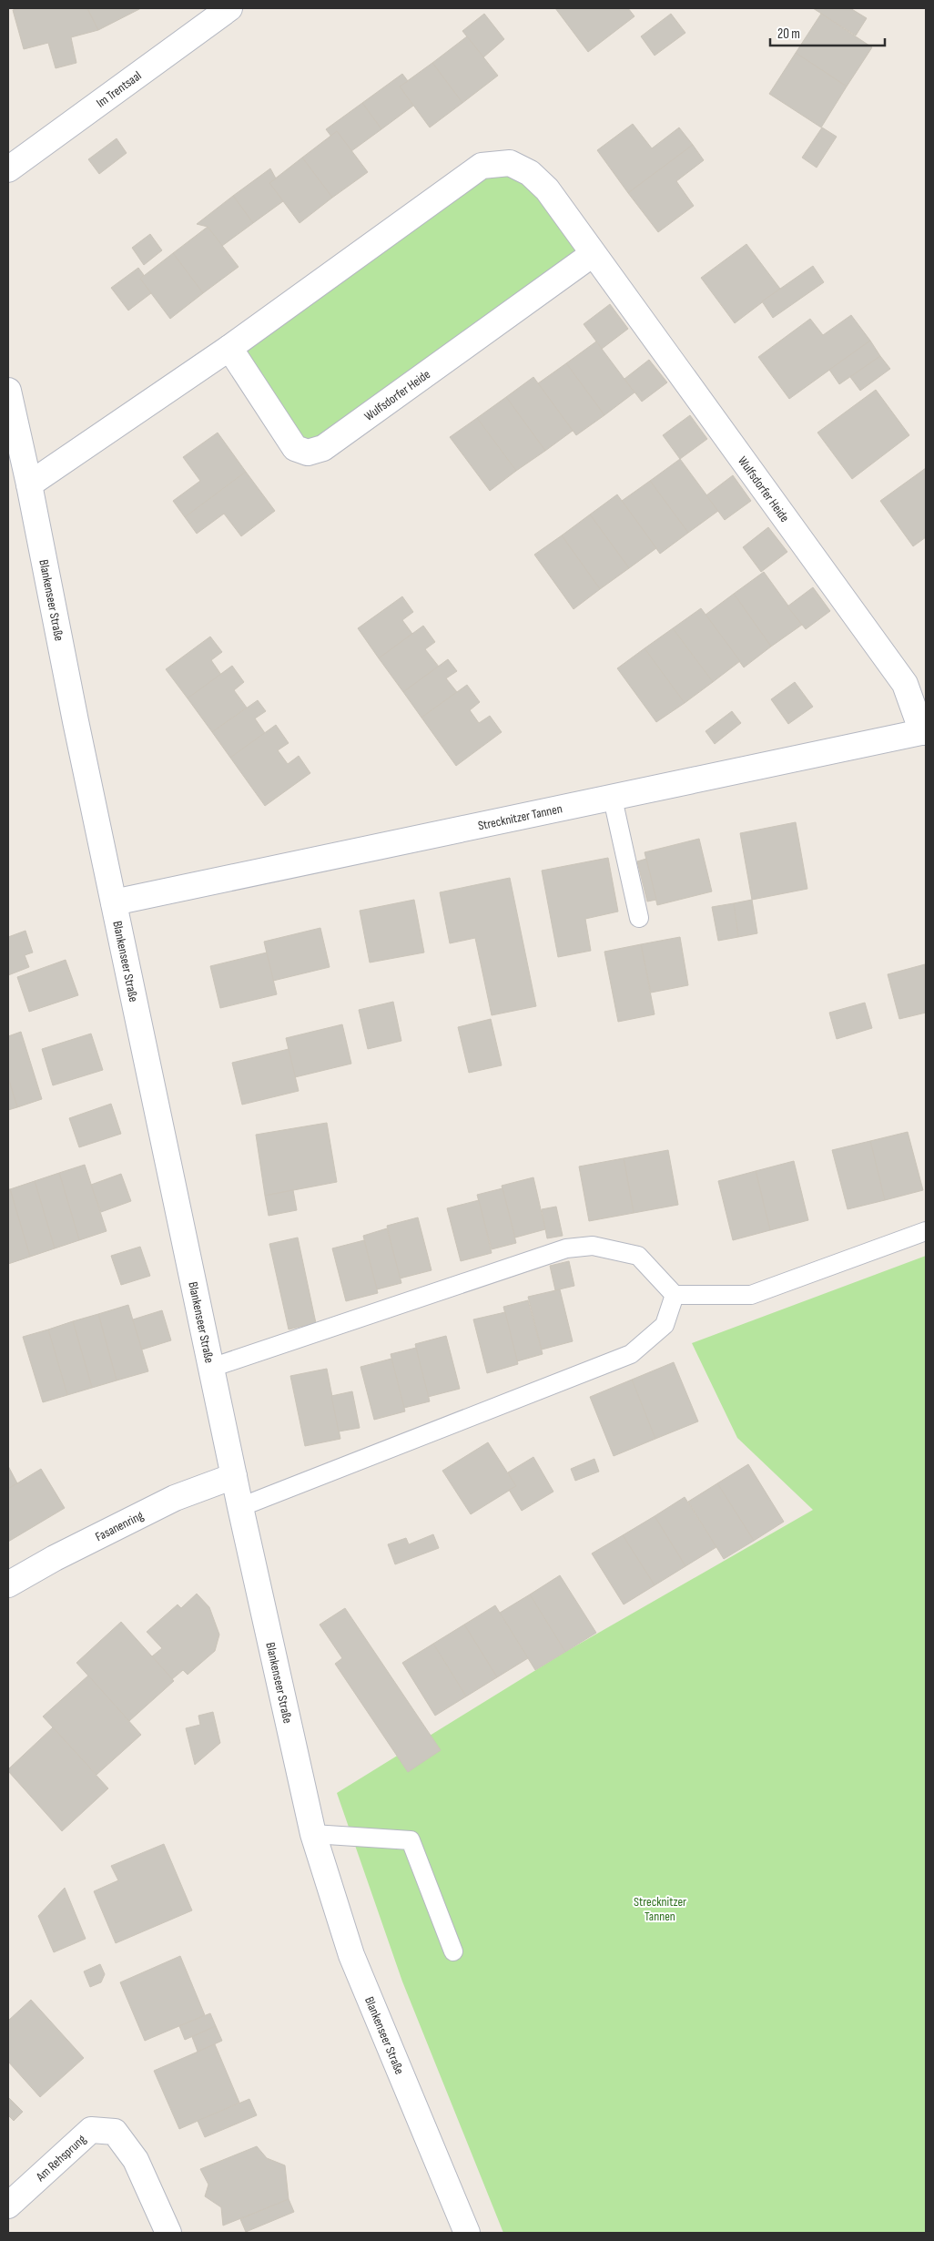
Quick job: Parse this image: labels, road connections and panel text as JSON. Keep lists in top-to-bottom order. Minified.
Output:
{"streets":{"street":["Im Trentsaal","Wulfsdorfer Heide","Blankenseer Straße","Strecknitzer Tannen","Fasanenring","Am Rehsprung"]},"crossings":[["Wulfsdorfer Heide","Blankenseer Straße"],["Wulfsdorfer Heide","Strecknitzer Tannen"],["Blankenseer Straße","Strecknitzer Tannen"],["Blankenseer Straße","Fasanenring"]],"parks":["Strecknitzer Tannen"],"scale_bar":"20 m"}
